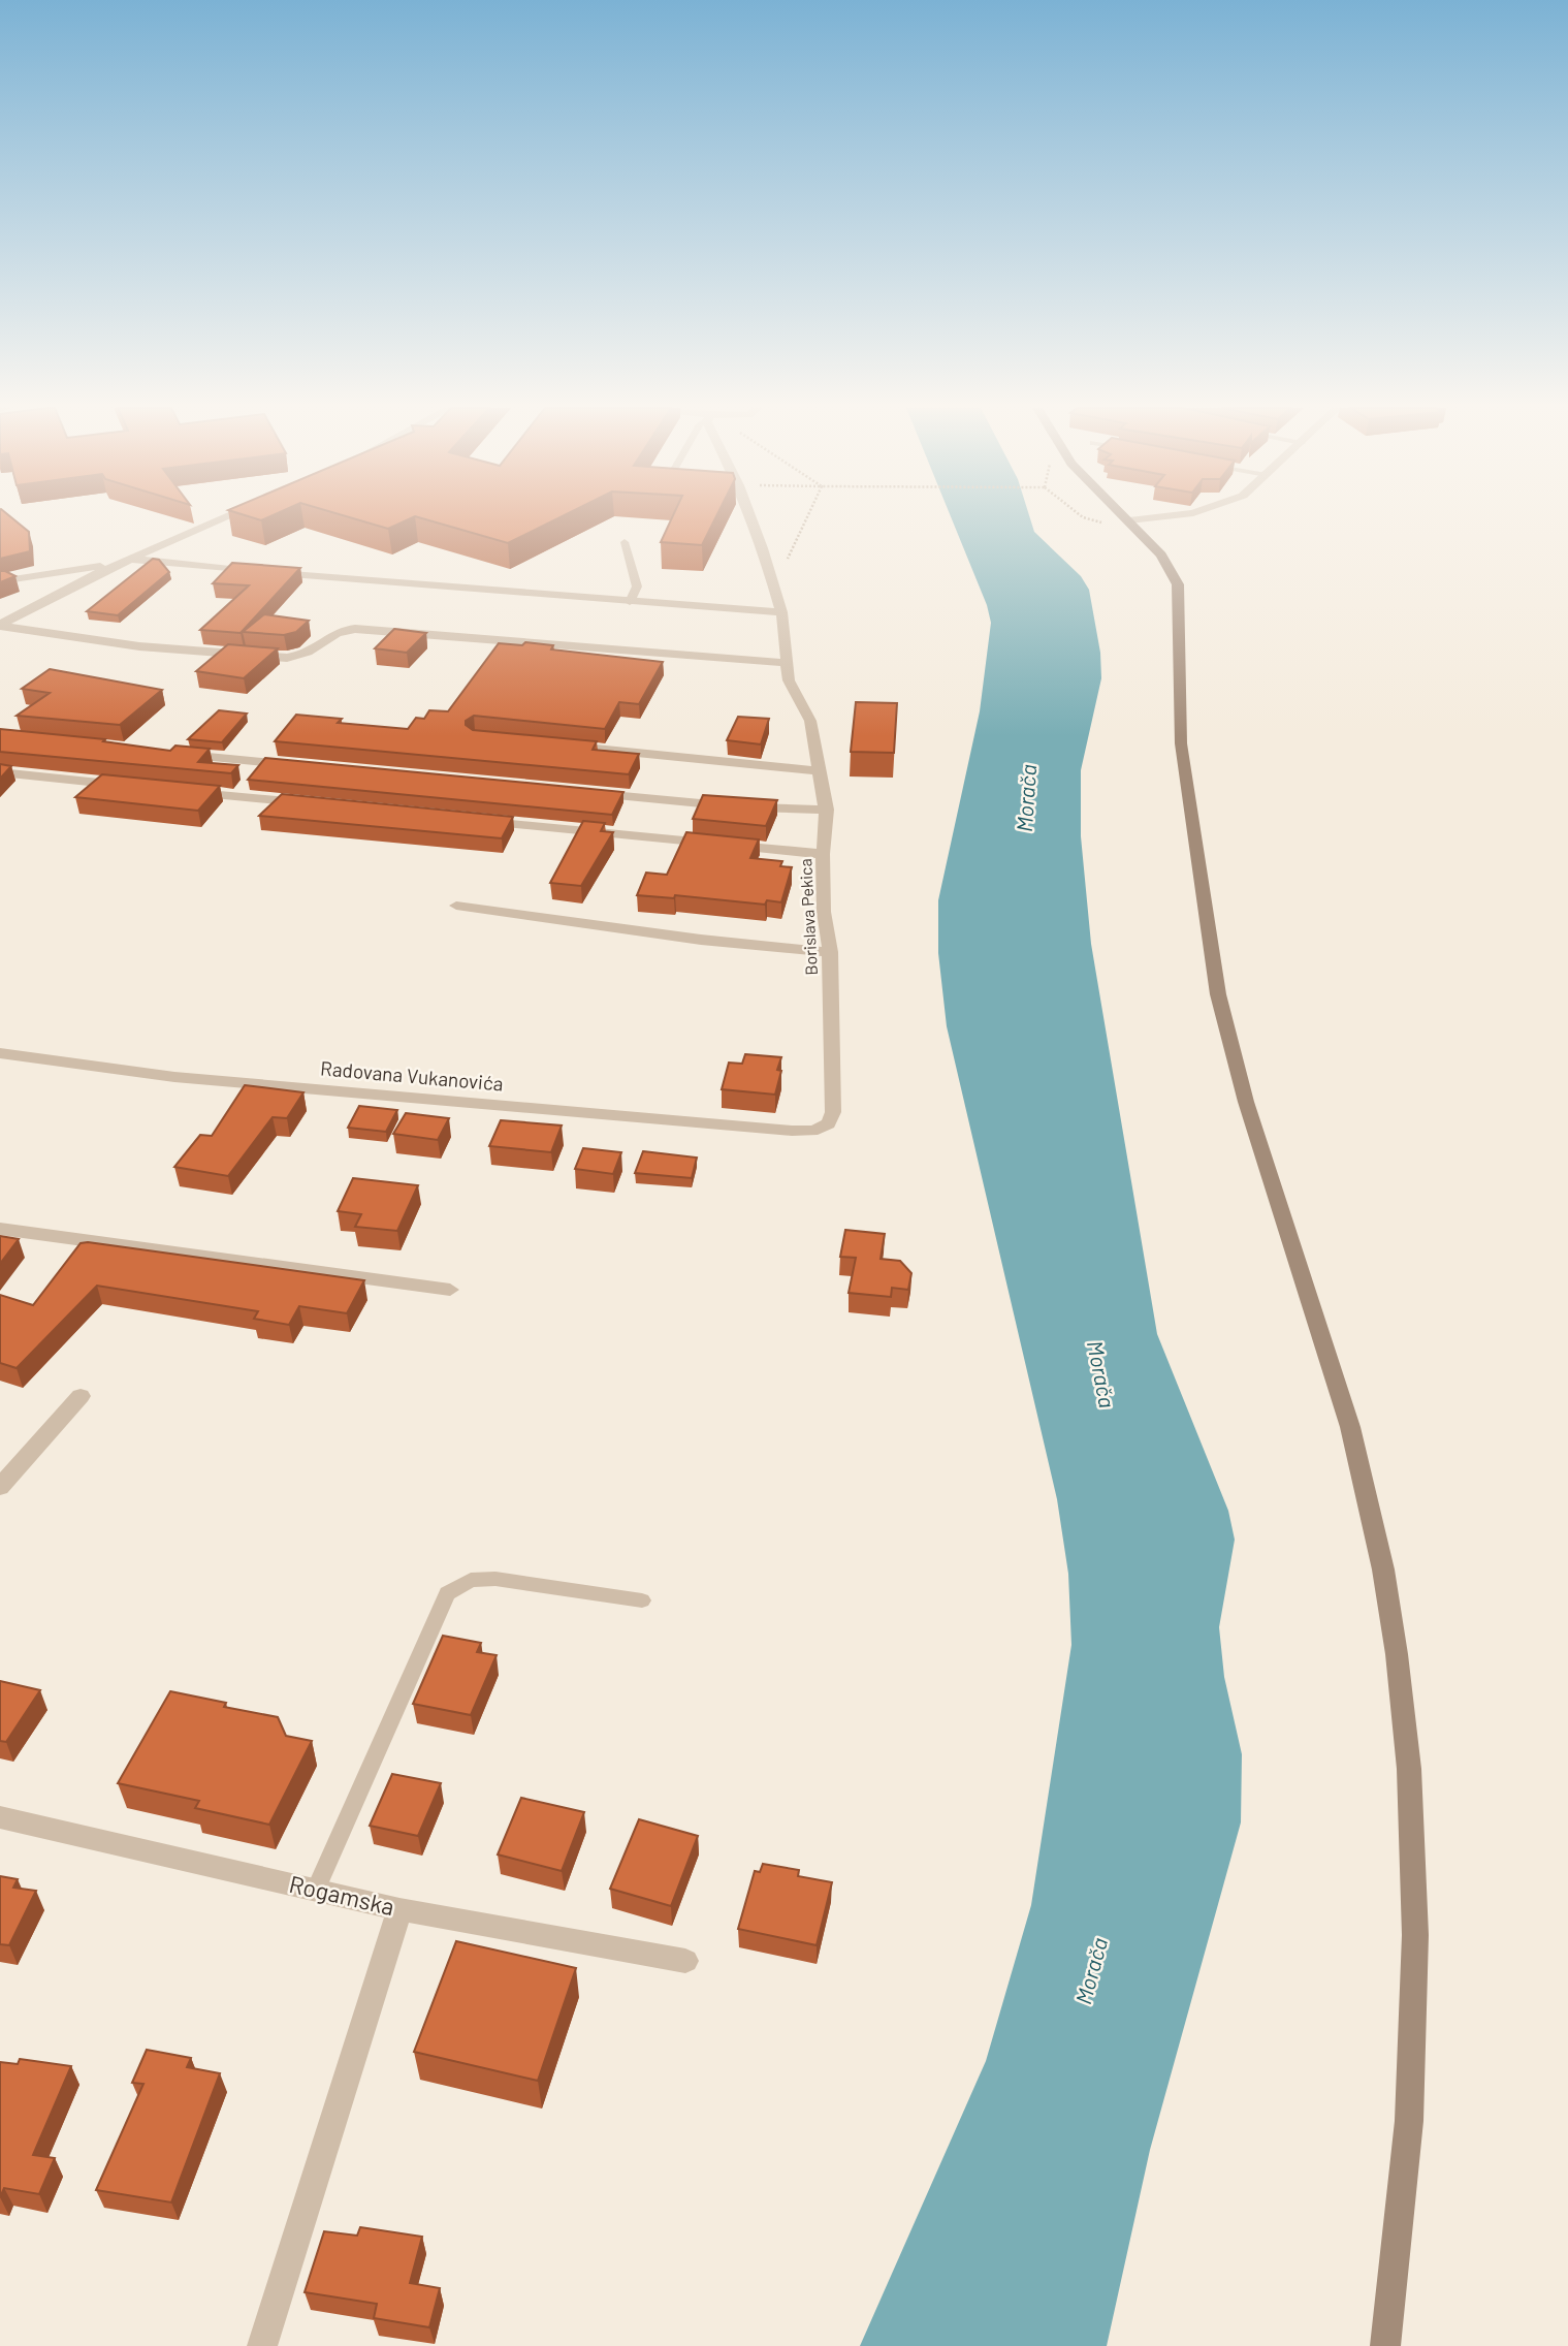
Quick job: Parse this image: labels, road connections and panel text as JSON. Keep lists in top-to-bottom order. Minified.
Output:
{"streets":{"street":["Borislava Pekica","Radovana Vukanovića","Rogamska"]},"crossings":[["Borislava Pekica","Radovana Vukanovića"]],"water":["Morača"]}
